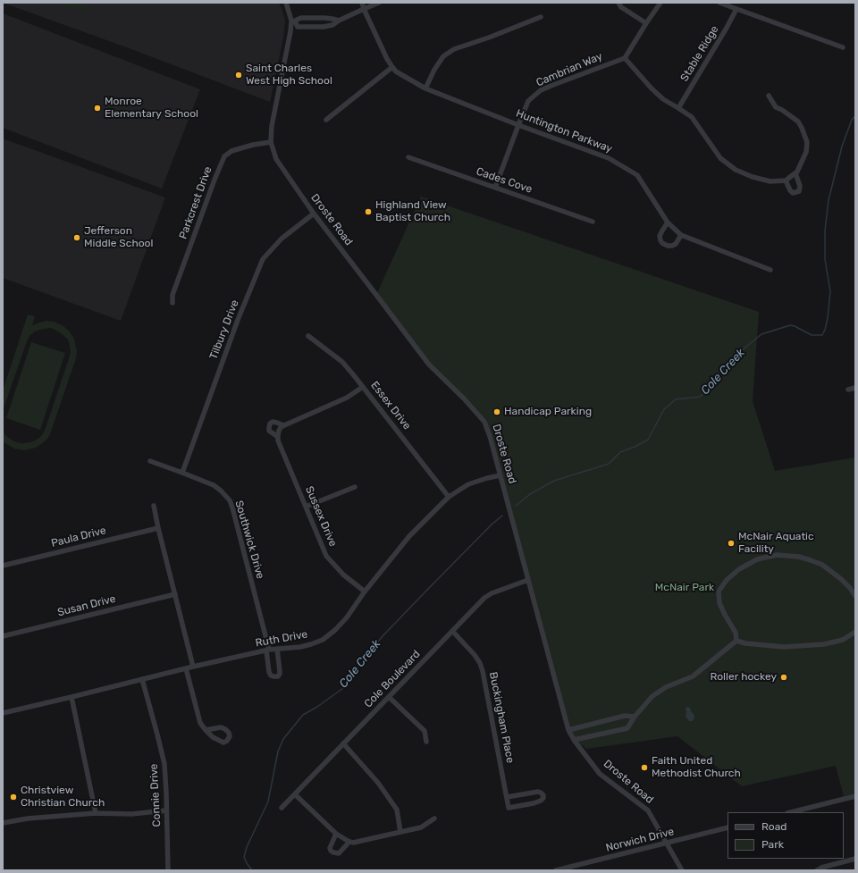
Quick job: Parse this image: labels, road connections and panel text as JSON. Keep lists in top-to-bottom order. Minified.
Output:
{"streets":{"street":["Stable Ridge","Cambrian Way","Huntington Parkway","Cades Cove","Parkcrest Drive","Droste Road","Tilbury Drive","Essex Drive","Sussex Drive","Paula Drive","Southwick Drive","Susan Drive","Ruth Drive","Cole Boulevard","Buckingham Place","Connie Drive","Norwich Drive"]},"crossings":[["Cambrian Way","Huntington Parkway"],["Cambrian Way","Cades Cove"],["Parkcrest Drive","Droste Road"],["Droste Road","Tilbury Drive"],["Droste Road","Ruth Drive"],["Droste Road","Cole Boulevard"],["Droste Road","Norwich Drive"],["Tilbury Drive","Southwick Drive"],["Essex Drive","Sussex Drive"],["Essex Drive","Ruth Drive"],["Sussex Drive","Ruth Drive"],["Southwick Drive","Ruth Drive"],["Ruth Drive","Connie Drive"],["Cole Boulevard","Buckingham Place"]],"water":["Cole Creek"],"parks":["McNair Park"],"places":["Saint Charles West High School","Monroe Elementary School","Highland View Baptist Church","Jefferson Middle School","Handicap Parking","McNair Aquatic Facility","Roller hockey","Faith United Methodist Church","Christview Christian Church"],"legend":["Road","Park"]}
